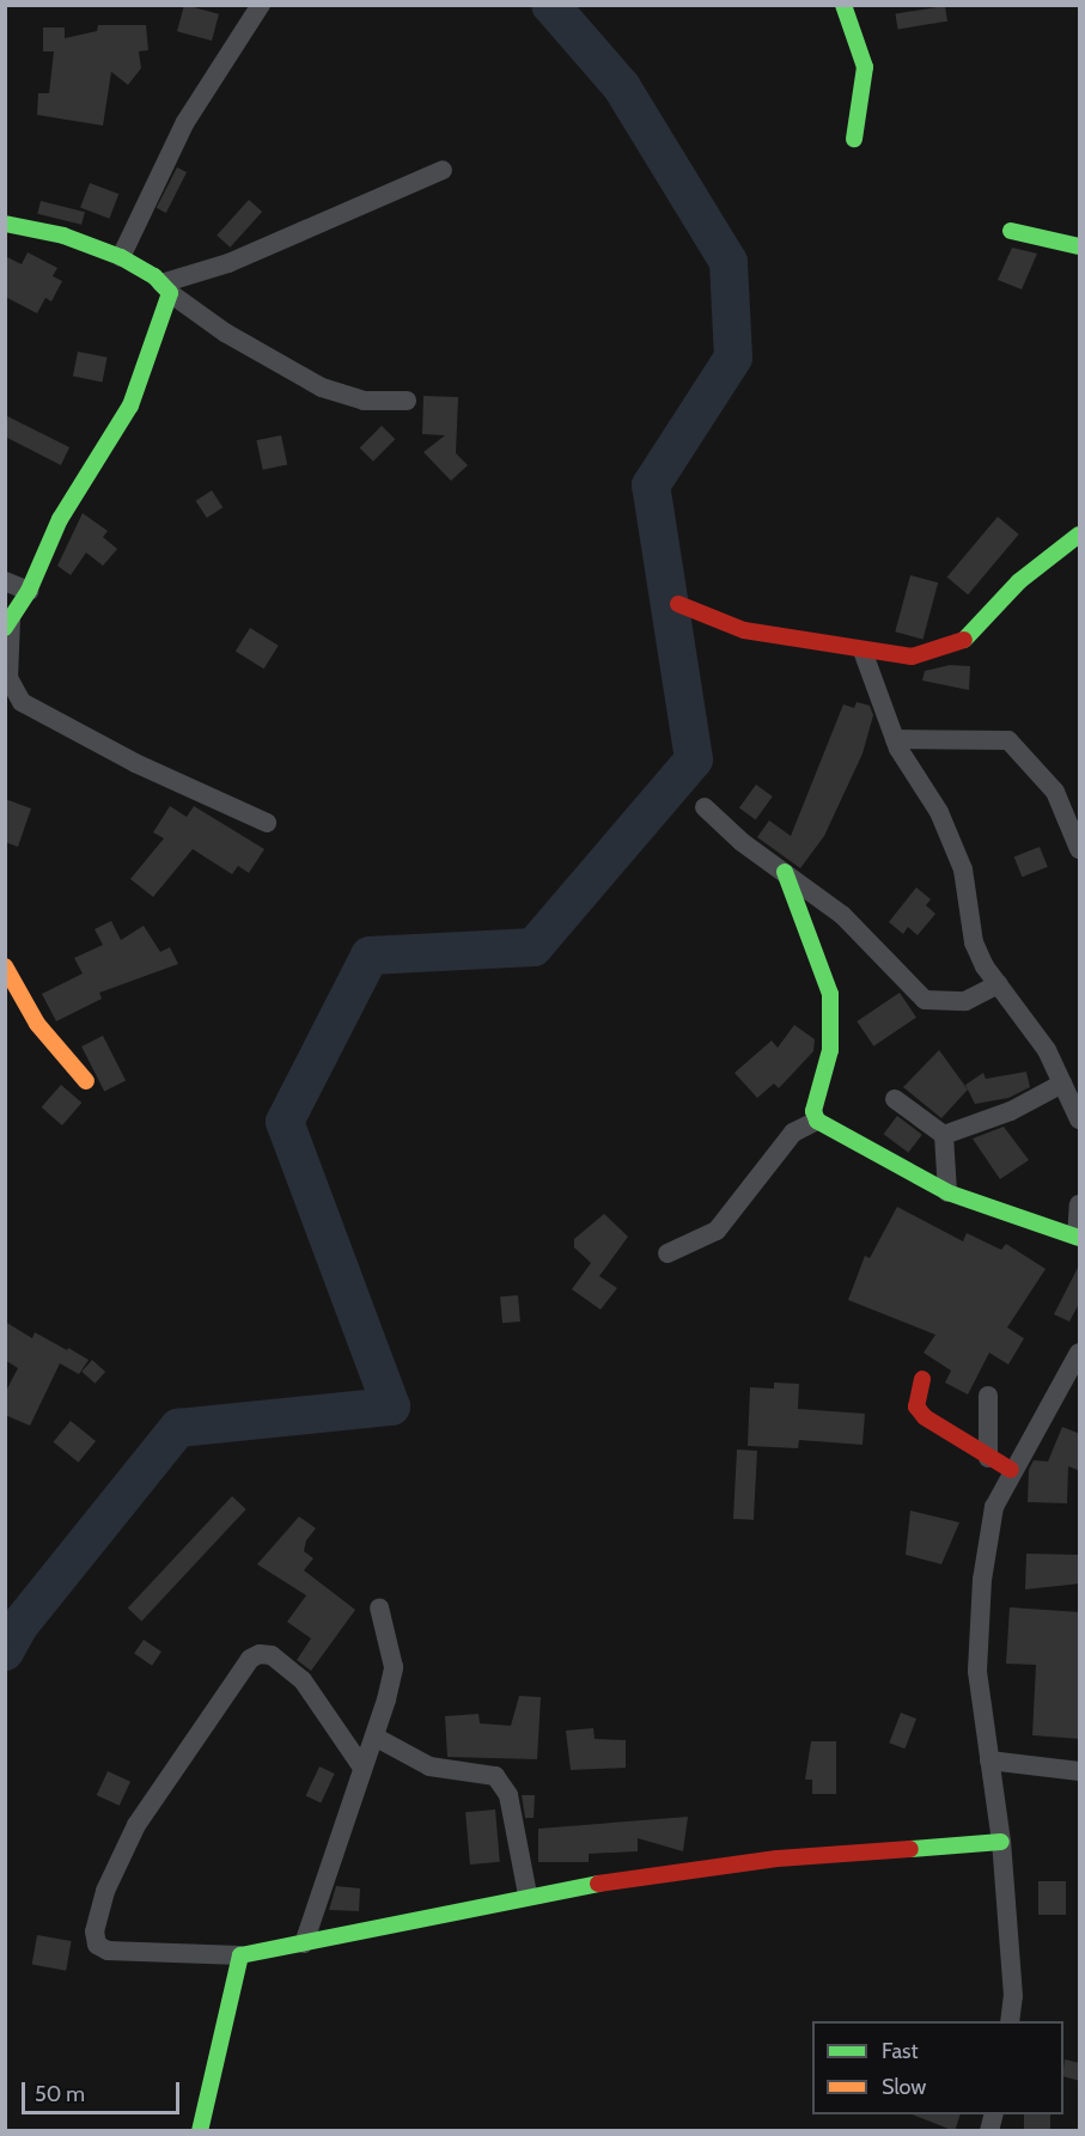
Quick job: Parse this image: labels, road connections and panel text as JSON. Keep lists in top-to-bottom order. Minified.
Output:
{"legend":["Fast","Slow"],"scale_bar":"50 m"}
